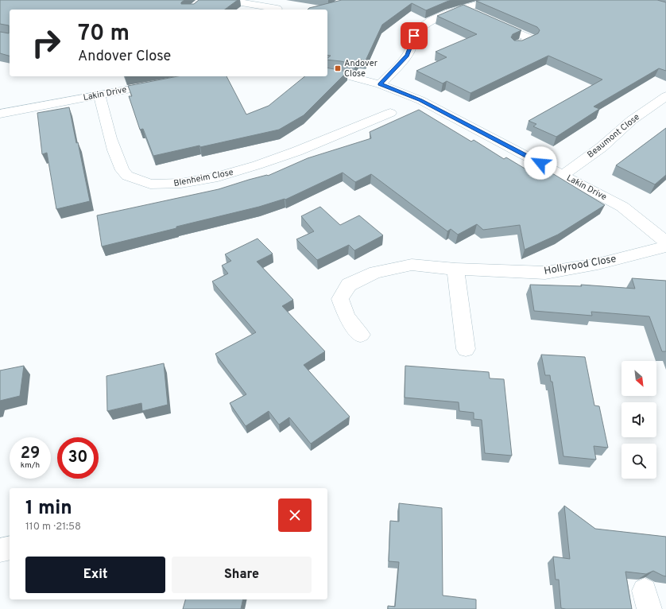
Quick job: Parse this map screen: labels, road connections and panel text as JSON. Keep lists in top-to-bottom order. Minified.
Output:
{"streets":{"street":["Lakin Drive","Beaumont Close","Blenheim Close","Hollyrood Close"]},"crossings":[["Lakin Drive","Beaumont Close"],["Lakin Drive","Blenheim Close"]],"places":{"transit":["Andover Close"]},"north":"bottom right","page":{"turn":["70 m","Andover Close"],"speed":"29 km/h","limit":"30","heading":["1 min","110 m · 21:58"],"buttons":["Exit","Share"]}}
